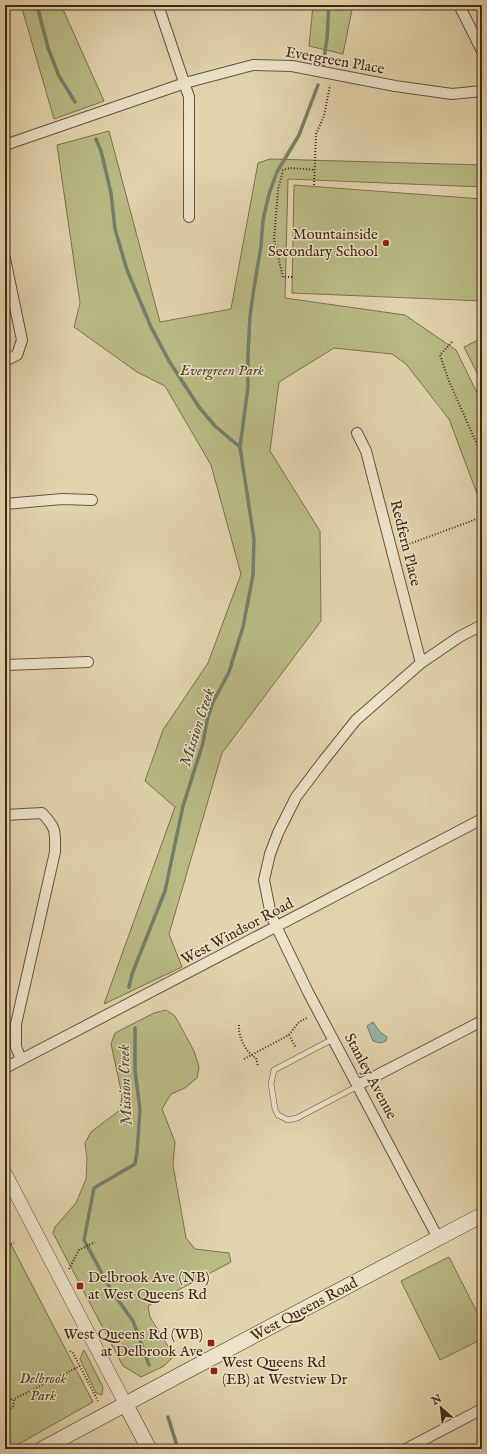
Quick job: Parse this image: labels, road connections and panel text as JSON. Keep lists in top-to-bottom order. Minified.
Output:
{"streets":{"main road":["West Queens Road"],"street":["Evergreen Place","Redfern Place","West Windsor Road","Stanley Avenue"]},"crossings":[["Redfern Place","Stanley Avenue"],["West Windsor Road","Stanley Avenue"],["Stanley Avenue","West Queens Road"]],"water":["Mission Creek"],"parks":["Evergreen Park","Delbrook Park"],"places":{"other":["Mountainside Secondary School"],"transit":["Delbrook Ave (NB) at West Queens Rd","West Queens Rd (WB) at Delbrook Ave","West Queens Rd (EB) at Westview Dr"]},"north":"top left"}
